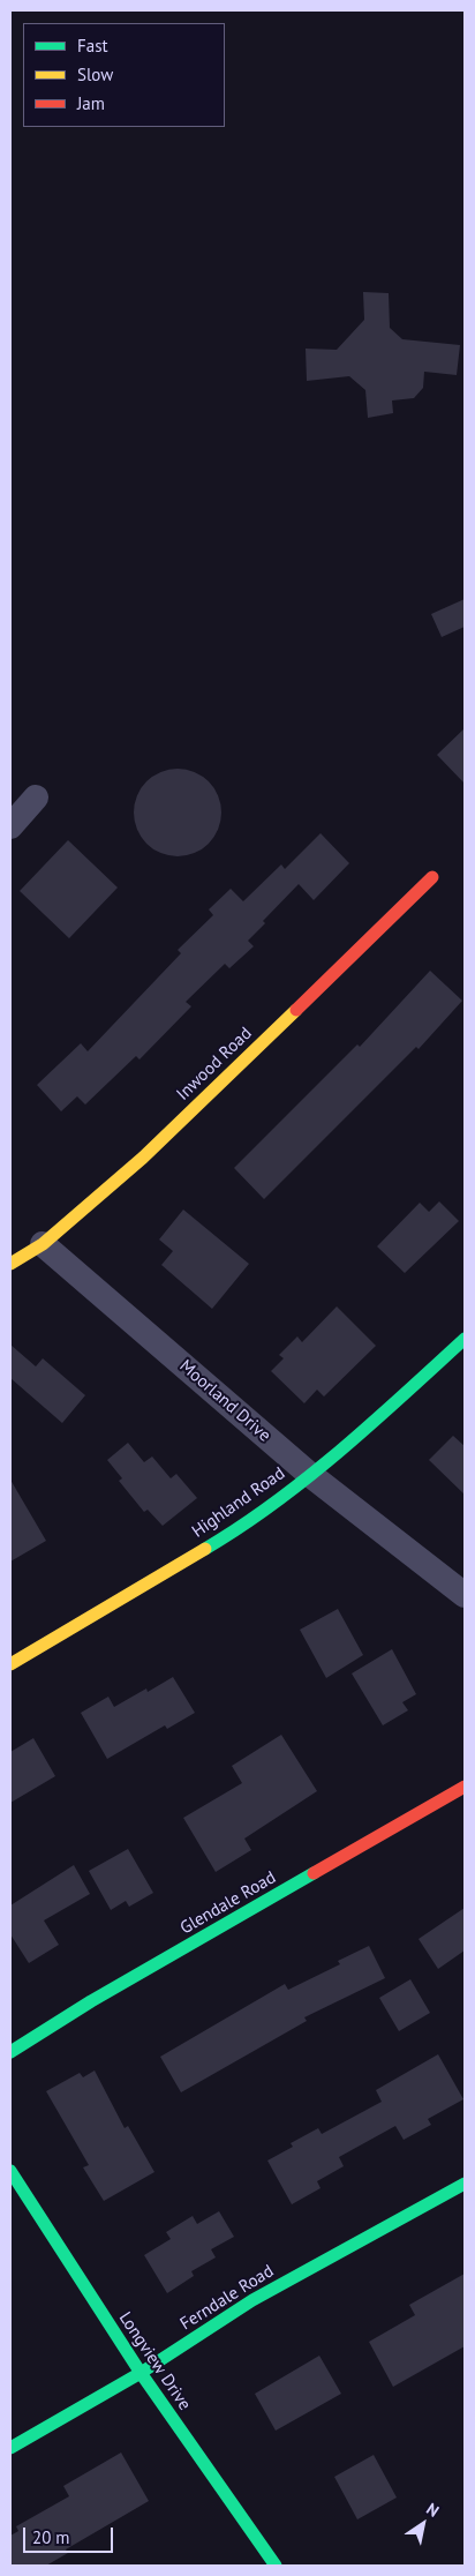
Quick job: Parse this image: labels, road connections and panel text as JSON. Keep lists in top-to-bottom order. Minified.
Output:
{"streets":{"street":["Inwood Road","Moorland Drive","Highland Road","Glendale Road","Ferndale Road","Longview Drive"]},"crossings":[["Inwood Road","Moorland Drive"],["Moorland Drive","Highland Road"],["Ferndale Road","Longview Drive"]],"legend":["Fast","Slow","Jam"],"scale_bar":"20 m","north":"top right"}
